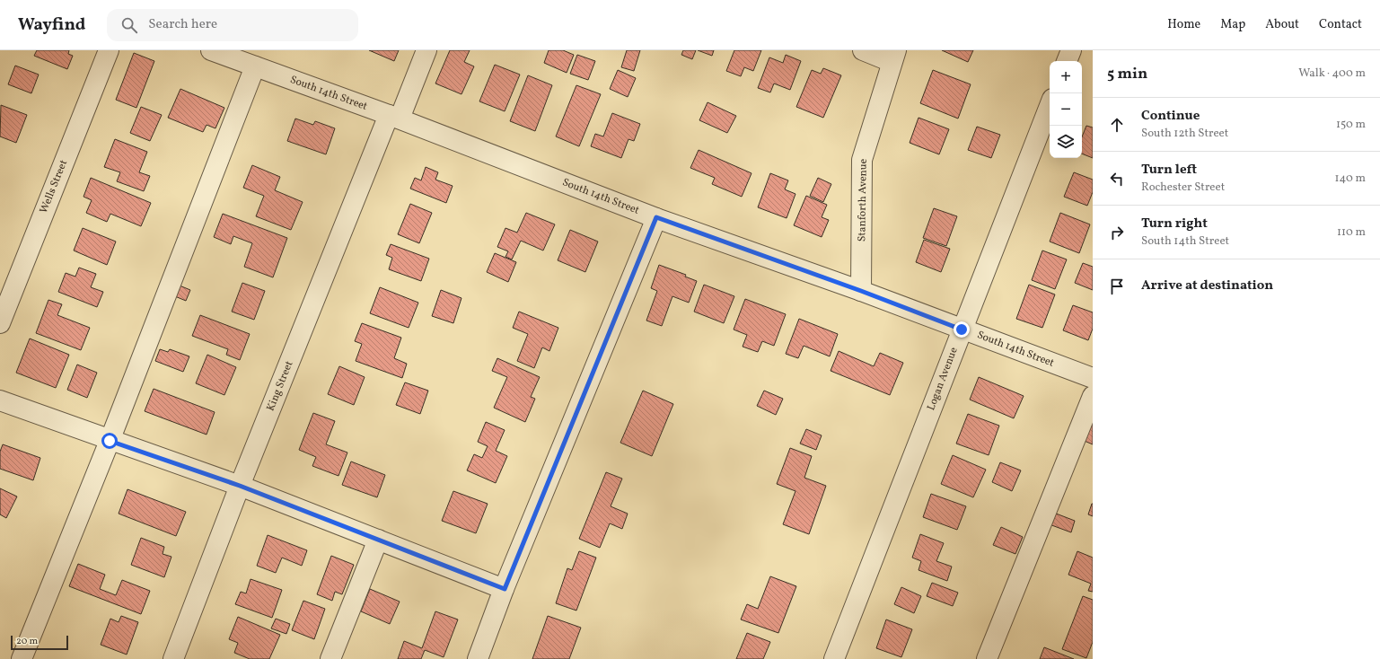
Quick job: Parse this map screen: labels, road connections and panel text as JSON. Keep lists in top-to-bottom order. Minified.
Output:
{"streets":{"street":["South 14th Street","Wells Street","Stanforth Avenue","Logan Avenue","King Street"]},"crossings":[["South 14th Street","Stanforth Avenue"],["South 14th Street","Logan Avenue"],["South 14th Street","King Street"]],"scale_bar":"20 m","page":{"header":"Wayfind","search":"Search here","nav":["Home","Map","About","Contact"],"heading":["5 min","Walk · 400 m"],"map_buttons":["+","−"],"list":[["Continue","South 12th Street","150 m"],["Turn left","Rochester Street","140 m"],["Turn right","South 14th Street","110 m"],"Arrive at destination"],"scale":"20 m"}}
